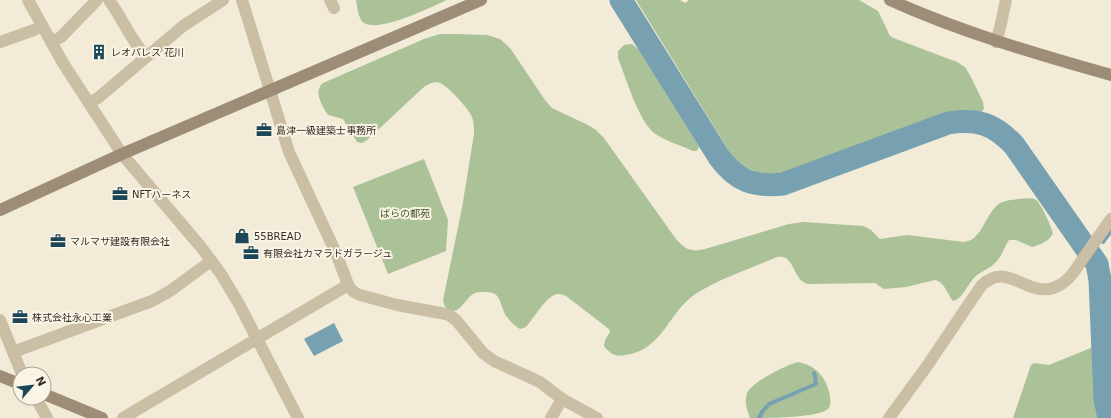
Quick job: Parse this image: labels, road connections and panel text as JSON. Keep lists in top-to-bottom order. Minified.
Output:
{"parks":["ばらの都苑"],"places":{"building":["レオパレス 花川"],"office":["島津一級建築士事務所","NFTハーネス","マルマサ建設有限会社","有限会社カマラドガラージュ","株式会社永心工業"],"shop":["55BREAD"]},"north":"top right"}
